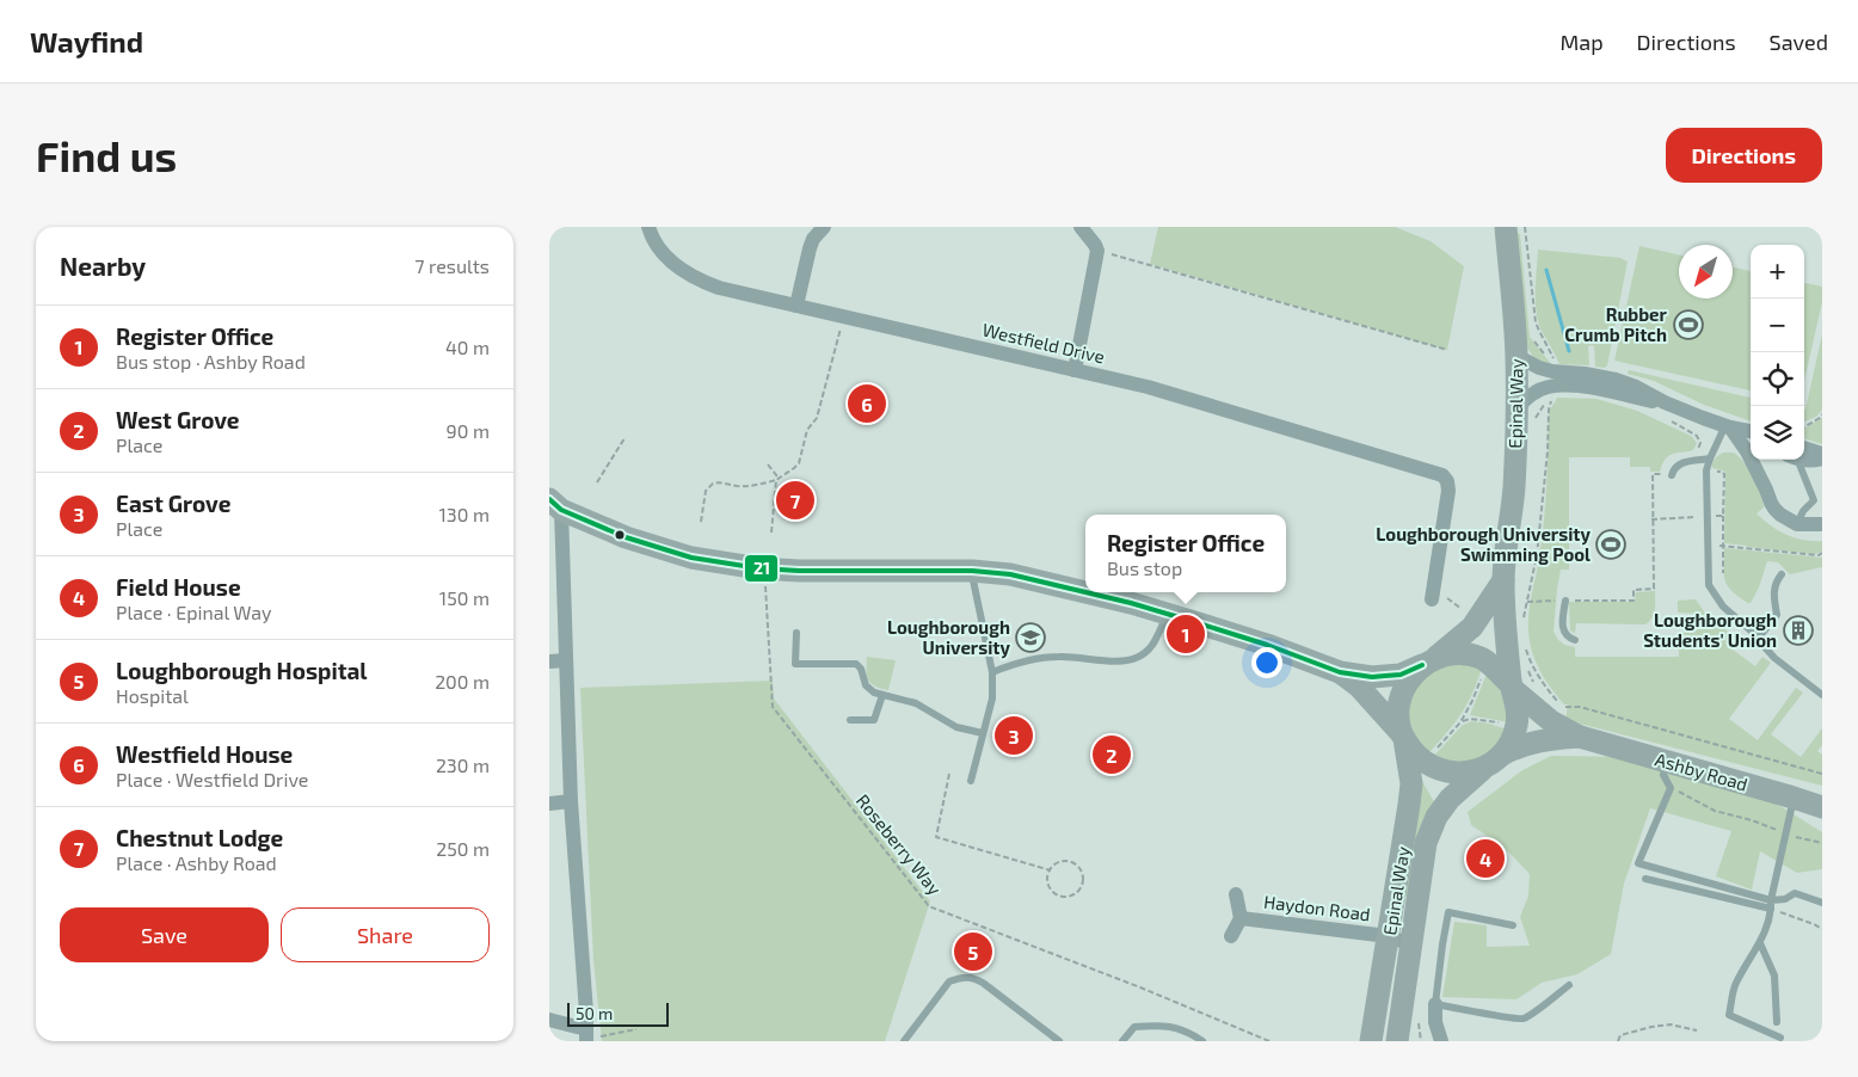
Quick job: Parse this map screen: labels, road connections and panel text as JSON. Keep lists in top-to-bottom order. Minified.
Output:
{"streets":{"main road":["Epinal Way","Ashby Road"],"street":["Westfield Drive","Haydon Road"],"path":["Roseberry Way"]},"crossings":[["Epinal Way","Ashby Road"],["Epinal Way","Haydon Road"]],"places":{"sports":["Rubber Crumb Pitch","Loughborough University Swimming Pool"],"building":["Loughborough Students' Union"],"school or university":["Loughborough University"]},"lines":["transit line 21"],"scale_bar":"50 m","north":"bottom left","page":{"header":"Wayfind","nav":["Map","Directions","Saved"],"buttons":["Directions",["Save","Share"]],"title":"Find us","heading":["Nearby","7 results"],"map_buttons":["+","−"],"list":[{"mark":"1","name":"Register Office","note":"Bus stop · Ashby Road","value":"40 m"},{"mark":"2","name":"West Grove","note":"Place","value":"90 m"},{"mark":"3","name":"East Grove","note":"Place","value":"130 m"},{"mark":"4","name":"Field House","note":"Place · Epinal Way","value":"150 m"},{"mark":"5","name":"Loughborough Hospital","note":"Hospital","value":"200 m"},{"mark":"6","name":"Westfield House","note":"Place · Westfield Drive","value":"230 m"},{"mark":"7","name":"Chestnut Lodge","note":"Place · Ashby Road","value":"250 m"}],"pins":["6","7","1","3","2","4","5"],"popup":["Register Office","Bus stop"],"scale":"50 m"}}
